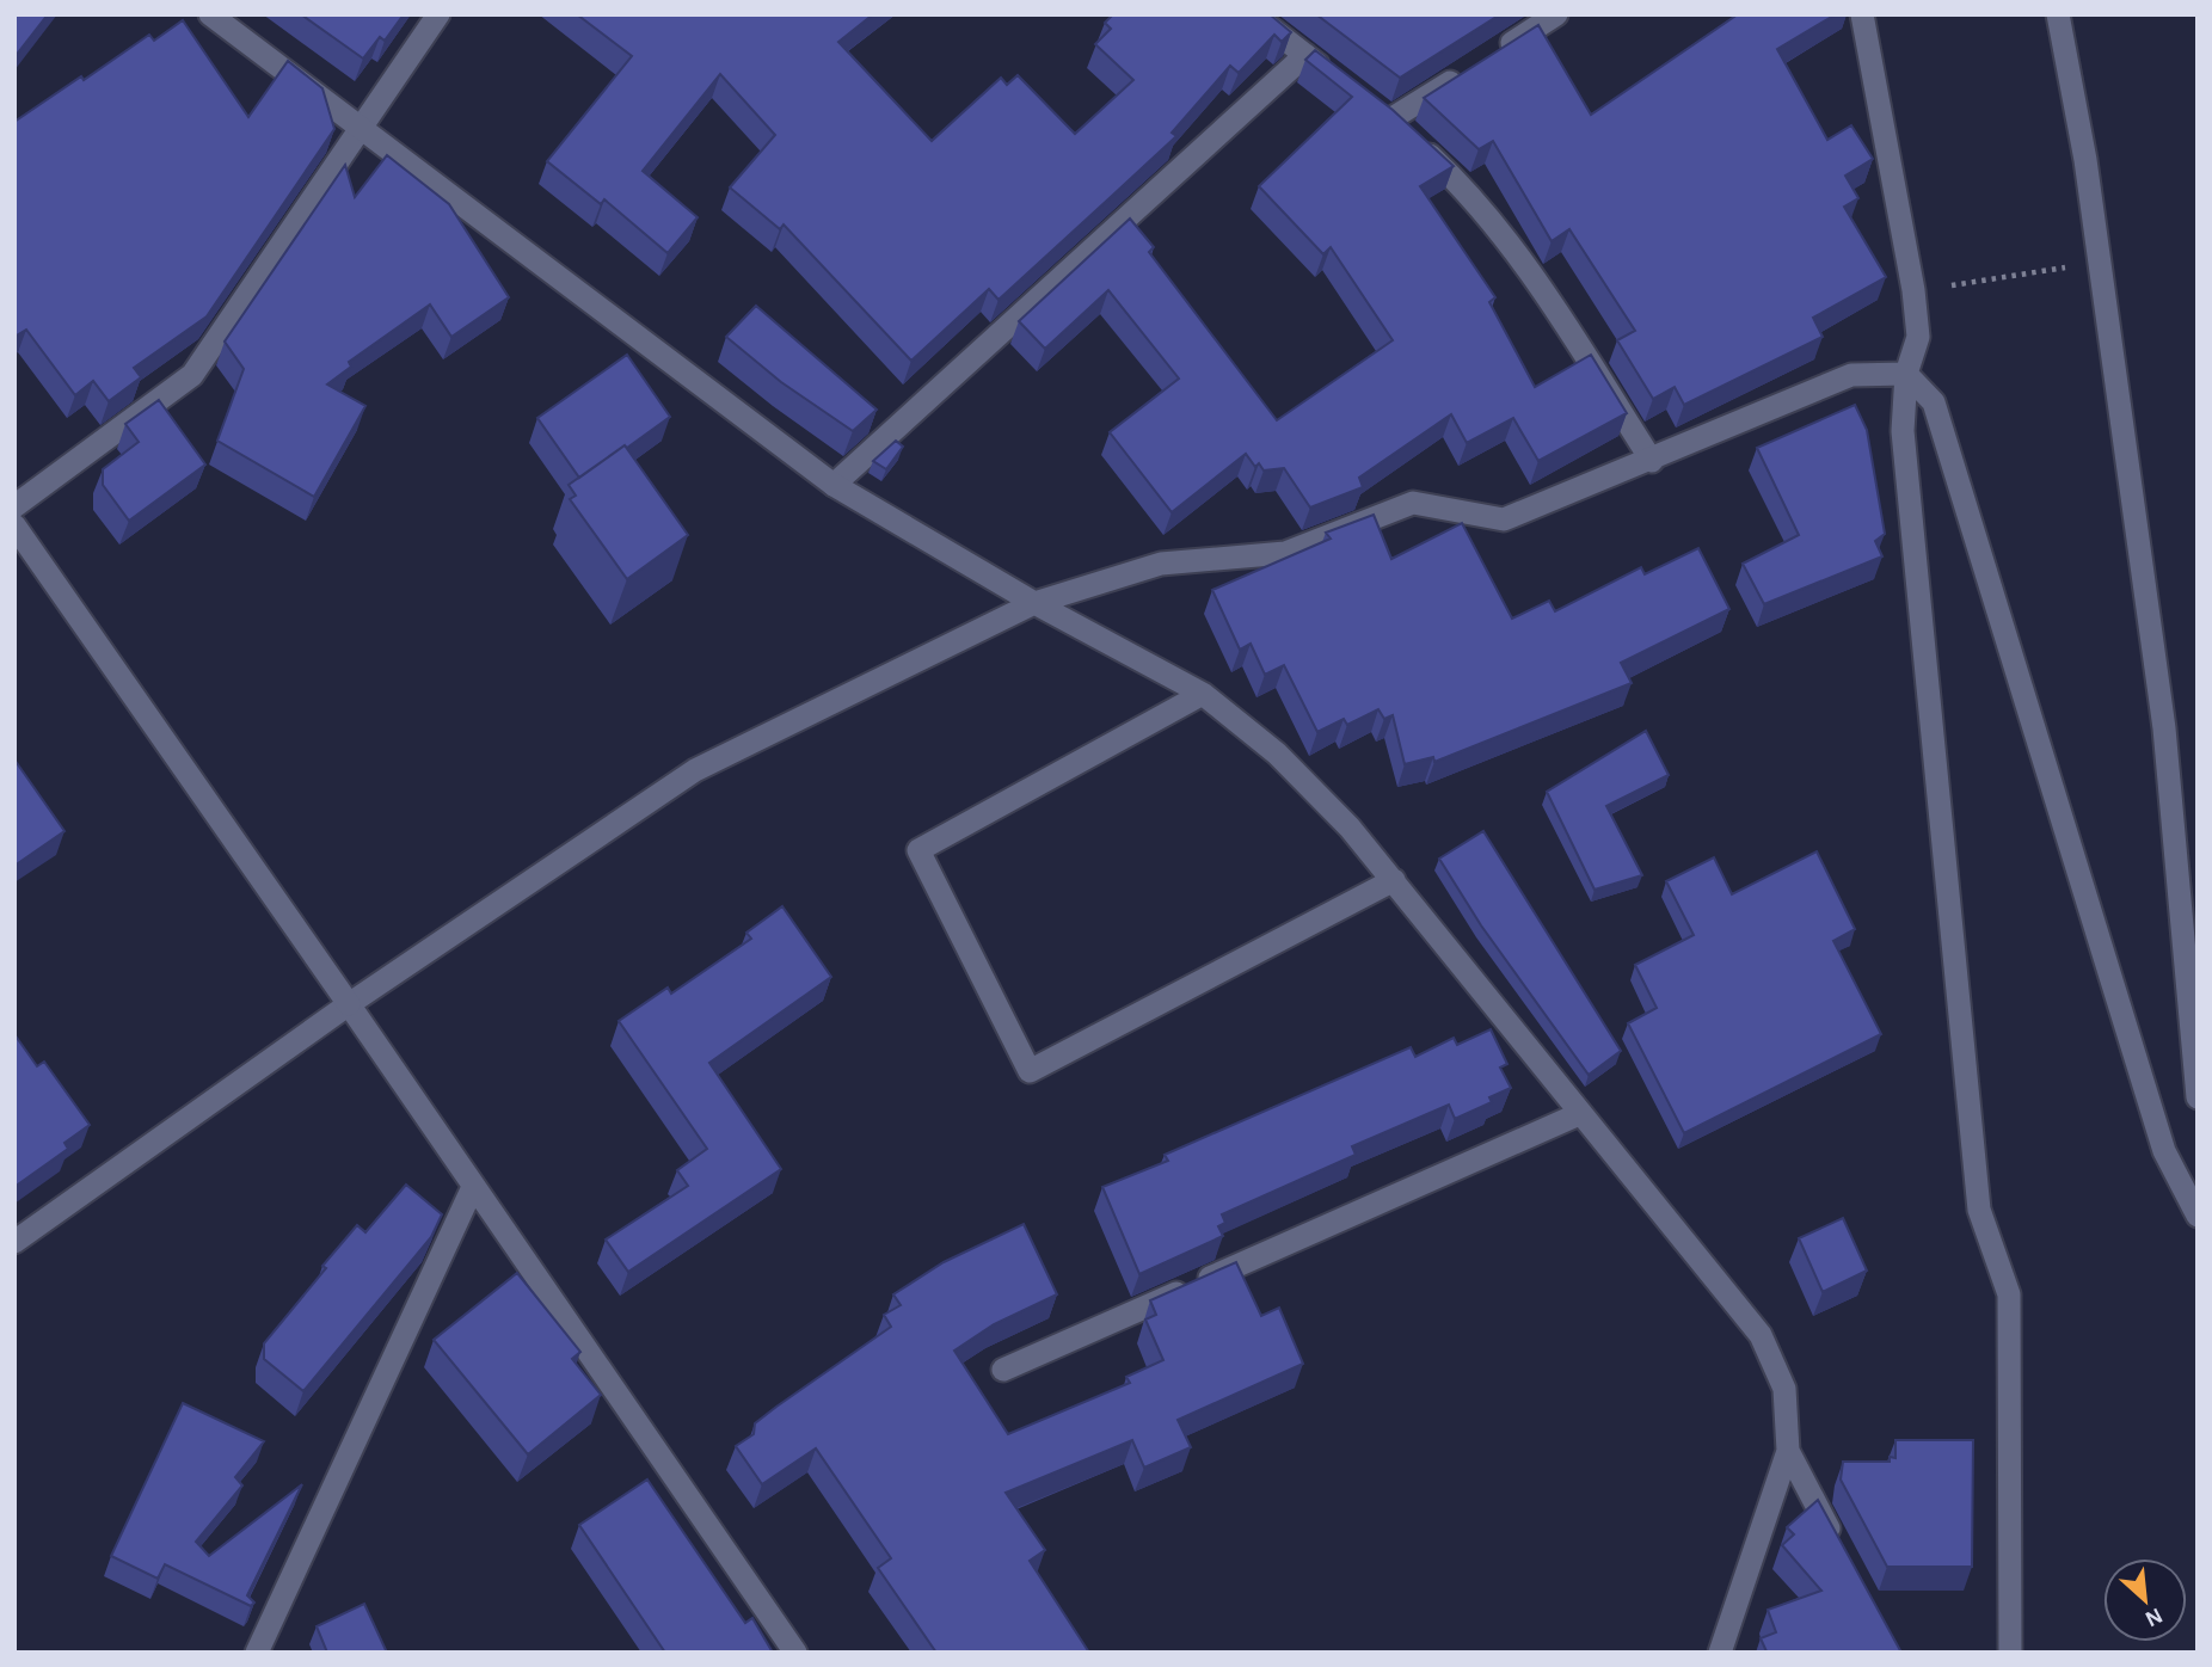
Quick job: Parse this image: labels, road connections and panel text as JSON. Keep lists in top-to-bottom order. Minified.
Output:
{"north":"bottom right"}
